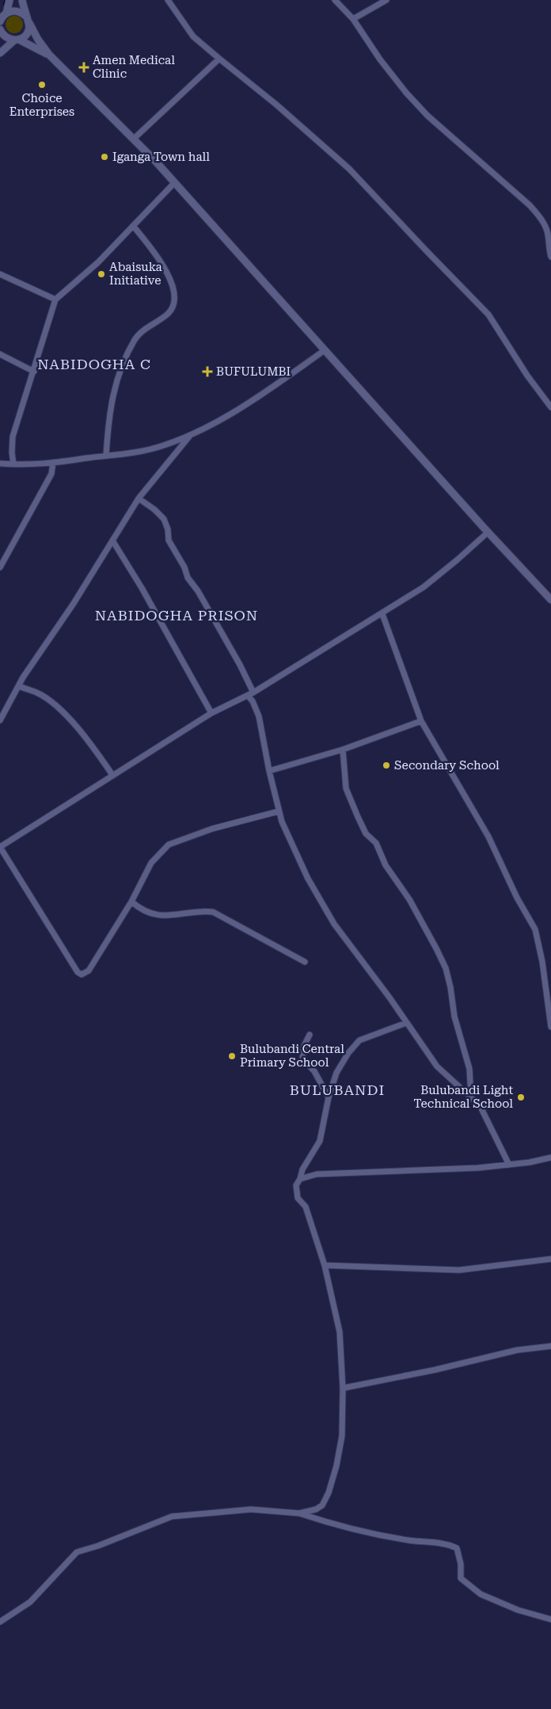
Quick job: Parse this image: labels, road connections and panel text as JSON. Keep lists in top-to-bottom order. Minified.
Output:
{"districts":["NABIDOGHA C","NABIDOGHA PRISON","BULUBANDI"],"places":{"health":["Amen Medical Clinic","BUFULUMBI"],"other":["Choice Enterprises","Iganga Town hall","Abaisuka Initiative","Secondary School","Bulubandi Central Primary School","Bulubandi Light Technical School"]}}
